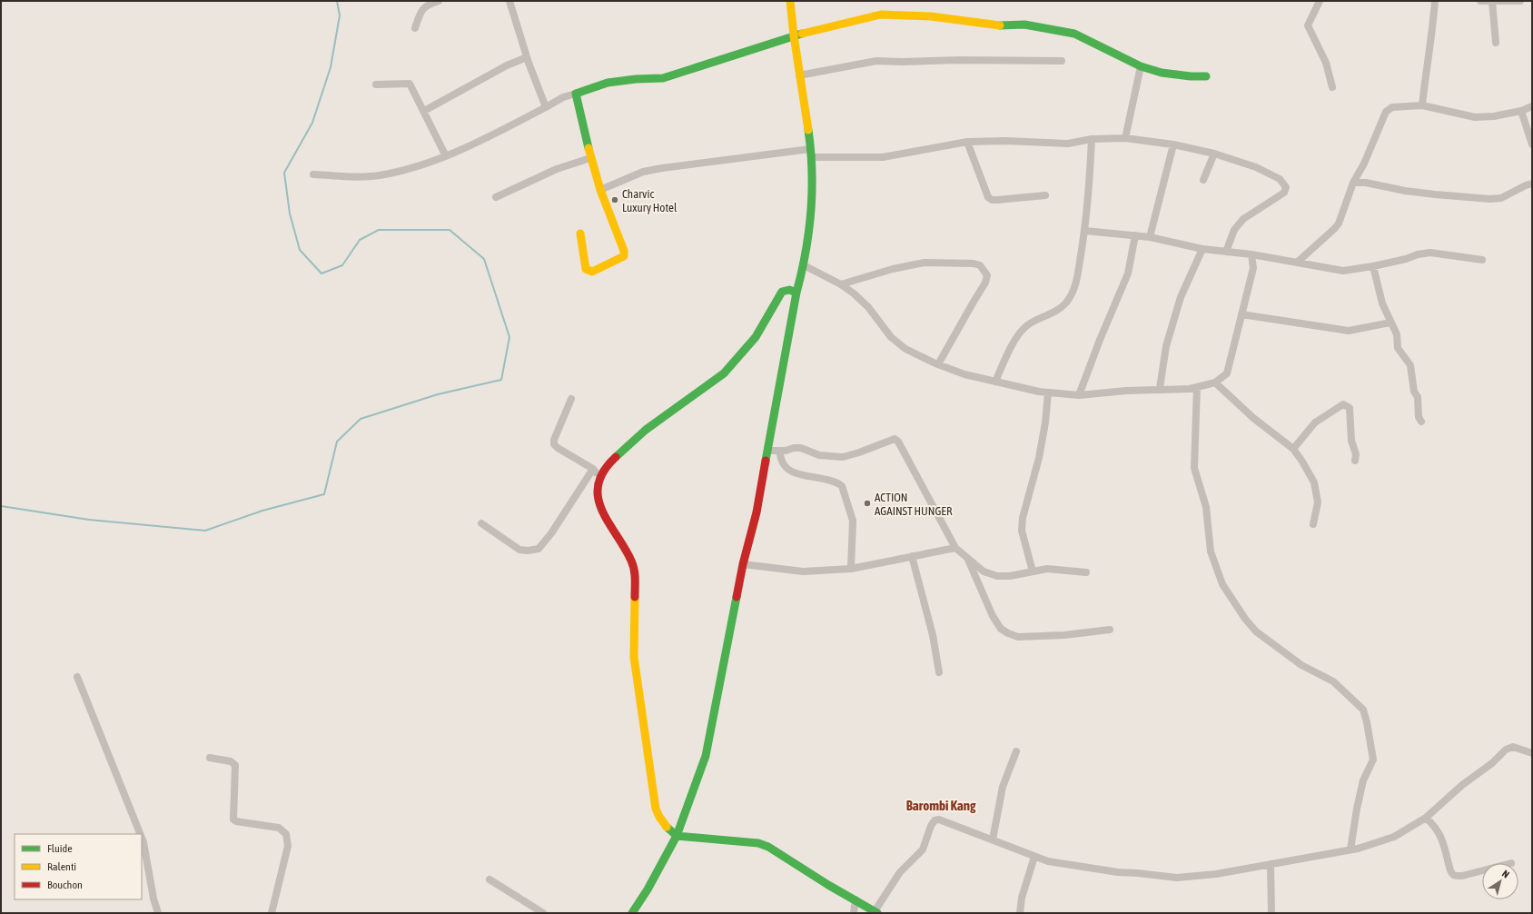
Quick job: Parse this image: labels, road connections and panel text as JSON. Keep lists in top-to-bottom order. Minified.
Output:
{"districts":["Barombi Kang"],"places":["Charvic Luxury Hotel","ACTION AGAINST HUNGER"],"legend":["Fluide","Ralenti","Bouchon"],"north":"top right"}
